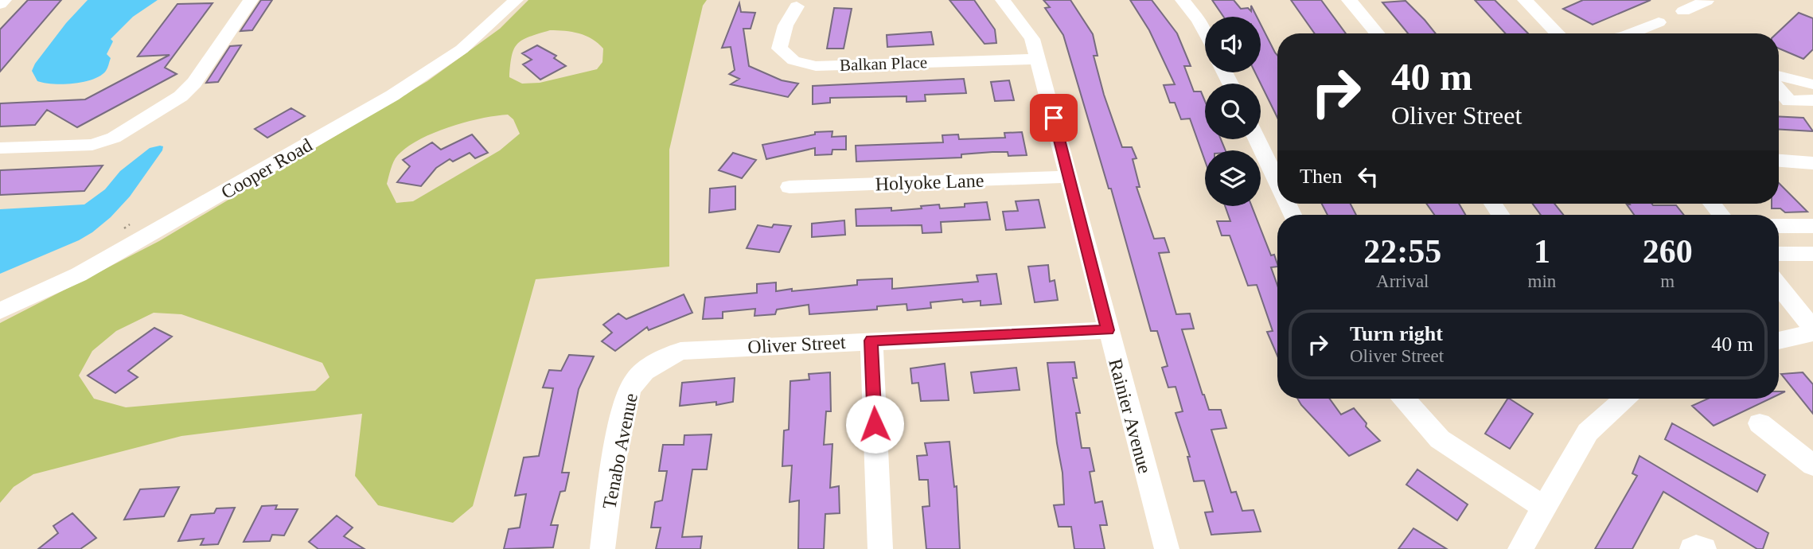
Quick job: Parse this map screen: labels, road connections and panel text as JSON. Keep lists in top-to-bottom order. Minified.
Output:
{"streets":{"street":["Balkan Place","Cooper Road","Holyoke Lane","Oliver Street","Rainier Avenue","Tenabo Avenue"]},"crossings":[["Balkan Place","Rainier Avenue"],["Holyoke Lane","Rainier Avenue"],["Oliver Street","Rainier Avenue"],["Oliver Street","Tenabo Avenue"]],"page":{"turn":["40 m","Oliver Street"],"then":"Then","eta":["22:55","Arrival","1","min","260","m"],"list":[{"name":"Turn right","note":"Oliver Street","value":"40 m"}]}}
